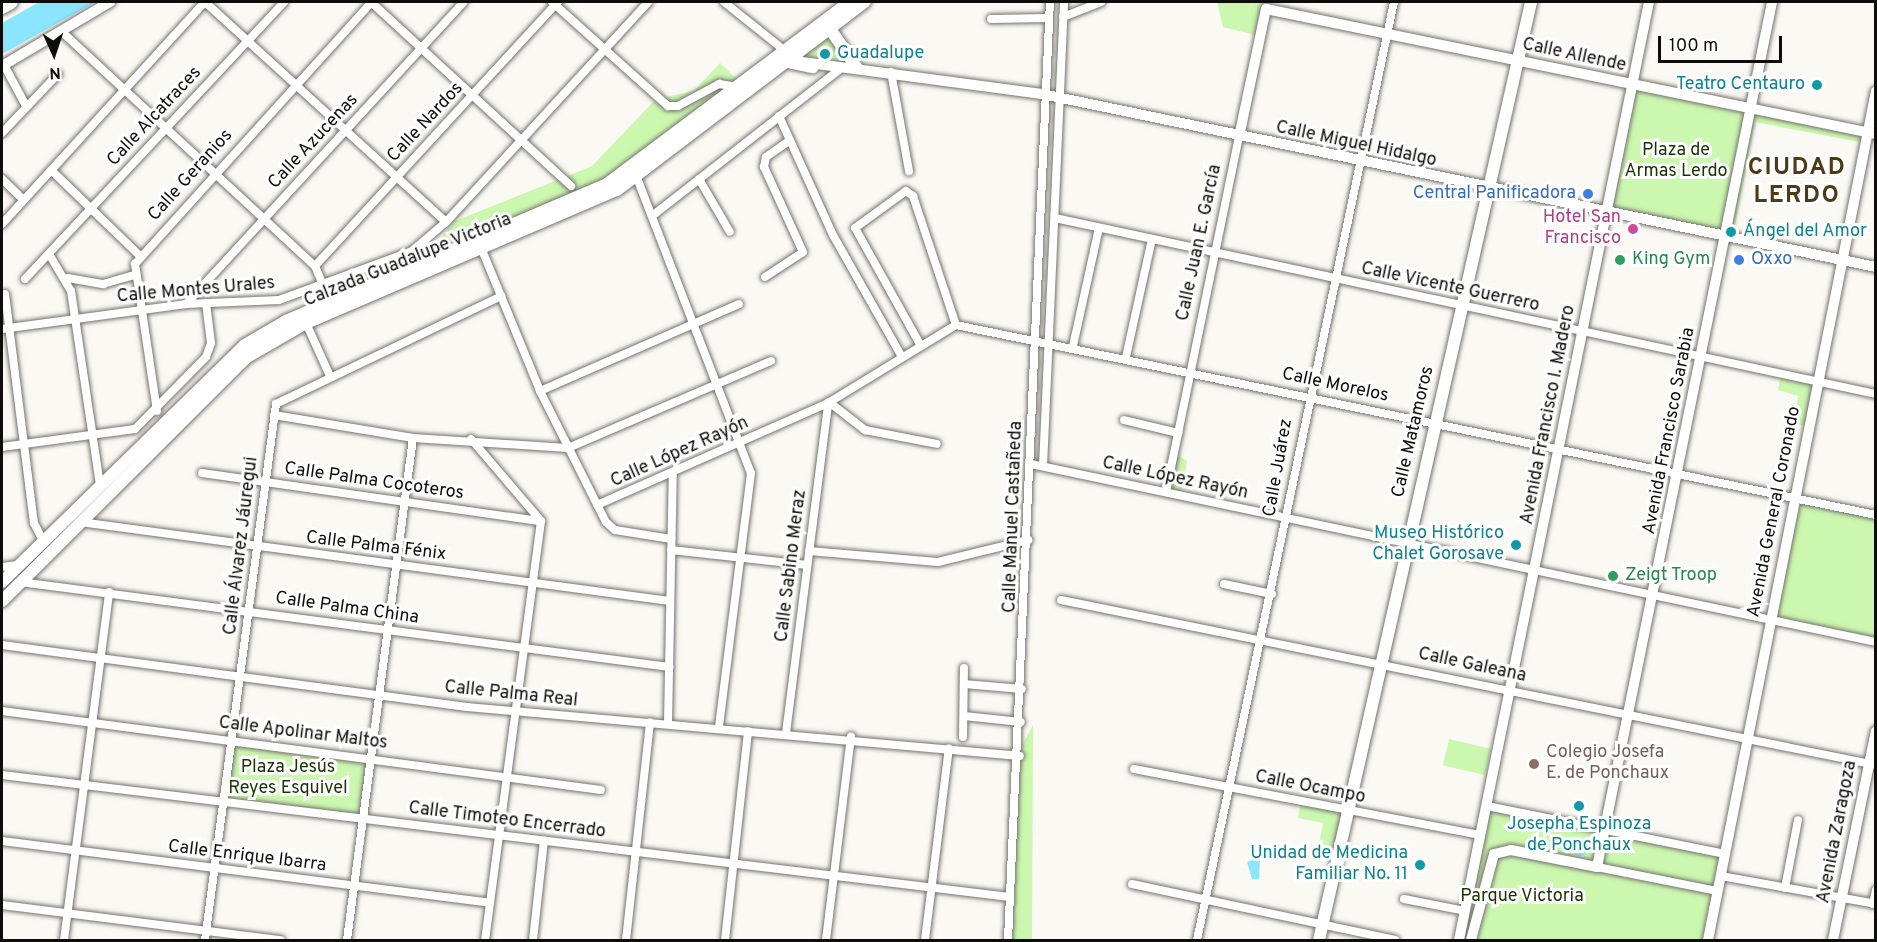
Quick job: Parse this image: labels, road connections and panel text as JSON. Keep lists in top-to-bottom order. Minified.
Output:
{"streets":{"main road":["Calle Allende","Calle Miguel Hidalgo","Calle Juan E. García","Calzada Guadalupe Victoria","Avenida Francisco I. Madero","Avenida Francisco Sarabia","Calle Matamoros","Avenida General Coronado","Avenida Zaragoza"],"street":["Calle Alcatraces","Calle Nardos","Calle Azucenas","Calle Geranios","Calle Vicente Guerrero","Calle Montes Urales","Calle Morelos","Calle López Rayón","Calle Juárez","Calle Palma Cocoteros","Calle Manuel Castañeda","Calle Álvarez Jáuregui","Calle Palma Fénix","Calle Sabino Meraz","Calle Palma China","Calle Galeana","Calle Palma Real","Calle Apolinar Maltos","Calle Ocampo","Calle Timoteo Encerrado","Calle Enrique Ibarra"]},"crossings":[["Calle Allende","Calle Juan E. García"],["Calle Allende","Avenida Francisco I. Madero"],["Calle Allende","Avenida Francisco Sarabia"],["Calle Allende","Calle Matamoros"],["Calle Allende","Calle Juárez"],["Calle Allende","Avenida General Coronado"],["Calle Azucenas","Calle Montes Urales"],["Calle Miguel Hidalgo","Calle Juan E. García"],["Calle Miguel Hidalgo","Calzada Guadalupe Victoria"],["Calle Miguel Hidalgo","Avenida Francisco I. Madero"],["Calle Miguel Hidalgo","Avenida Francisco Sarabia"],["Calle Miguel Hidalgo","Calle Matamoros"],["Calle Miguel Hidalgo","Calle Juárez"],["Calle Miguel Hidalgo","Avenida General Coronado"],["Calle Miguel Hidalgo","Calle Manuel Castañeda"],["Calle Geranios","Calle Montes Urales"],["Calle Juan E. García","Calle Vicente Guerrero"],["Calle Juan E. García","Calle Morelos"],["Calle Juan E. García","Calle López Rayón"],["Calzada Guadalupe Victoria","Calle Palma Fénix"],["Calzada Guadalupe Victoria","Calle Palma China"],["Calle Vicente Guerrero","Avenida Francisco I. Madero"],["Calle Vicente Guerrero","Avenida Francisco Sarabia"],["Calle Vicente Guerrero","Calle Matamoros"],["Calle Vicente Guerrero","Calle Juárez"],["Calle Vicente Guerrero","Avenida General Coronado"],["Calle Vicente Guerrero","Calle Manuel Castañeda"],["Calle Morelos","Avenida Francisco I. Madero"],["Calle Morelos","Avenida Francisco Sarabia"],["Calle Morelos","Calle Matamoros"],["Calle Morelos","Calle Juárez"],["Calle Morelos","Avenida General Coronado"],["Calle Morelos","Calle Manuel Castañeda"],["Avenida Francisco I. Madero","Calle López Rayón"],["Avenida Francisco I. Madero","Calle Galeana"],["Avenida Francisco I. Madero","Calle Ocampo"],["Avenida Francisco Sarabia","Calle López Rayón"],["Avenida Francisco Sarabia","Calle Galeana"],["Calle Matamoros","Calle López Rayón"],["Calle Matamoros","Calle Galeana"],["Calle Matamoros","Calle Ocampo"],["Calle López Rayón","Calle Juárez"],["Calle López Rayón","Avenida General Coronado"],["Calle López Rayón","Calle Manuel Castañeda"],["Calle López Rayón","Calle Sabino Meraz"],["Calle Juárez","Calle Galeana"],["Calle Juárez","Calle Ocampo"],["Calle Palma Cocoteros","Calle Álvarez Jáuregui"],["Avenida General Coronado","Calle Galeana"],["Calle Manuel Castañeda","Calle Palma Real"],["Calle Manuel Castañeda","Calle Timoteo Encerrado"],["Calle Álvarez Jáuregui","Calle Palma Fénix"],["Calle Álvarez Jáuregui","Calle Palma China"],["Calle Álvarez Jáuregui","Calle Palma Real"],["Calle Álvarez Jáuregui","Calle Apolinar Maltos"],["Calle Álvarez Jáuregui","Calle Timoteo Encerrado"],["Calle Álvarez Jáuregui","Calle Enrique Ibarra"],["Calle Sabino Meraz","Calle Palma Real"],["Calle Galeana","Avenida Zaragoza"]],"districts":["CIUDAD LERDO"],"parks":["Plaza de Armas Lerdo","Plaza Jesús Reyes Esquivel","Parque Victoria"],"places":["Guadalupe","Teatro Centauro","Central Panificadora","Hotel San Francisco","Ángel del Amor","King Gym","Oxxo","Museo Histórico Chalet Gorosave","Zeigt Troop","Colegio Josefa E. de Ponchaux","Josepha Espinoza de Ponchaux","Unidad de Medicina Familiar No. 11"],"scale_bar":"100 m","north":"bottom"}
